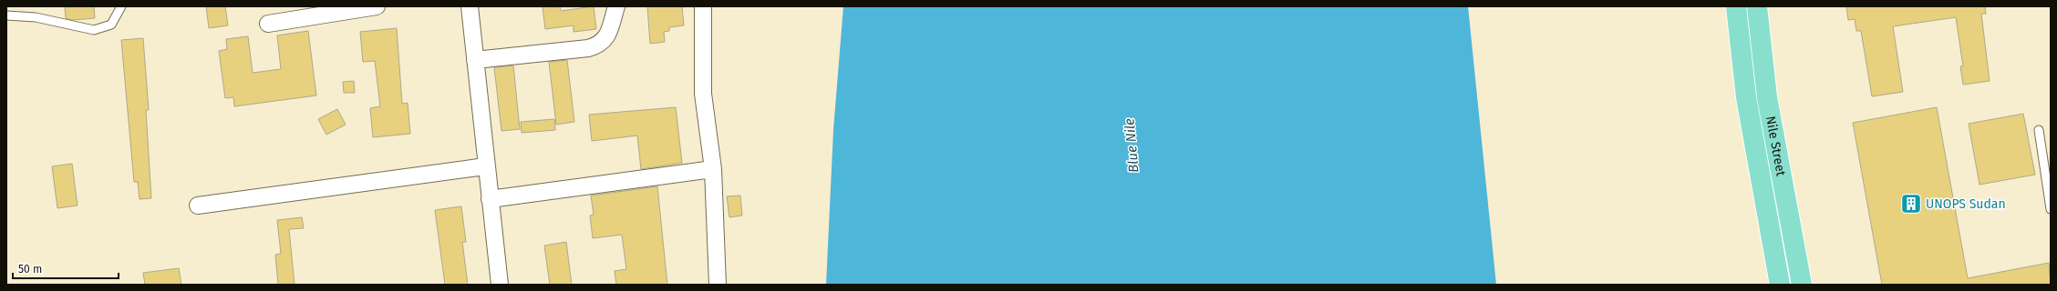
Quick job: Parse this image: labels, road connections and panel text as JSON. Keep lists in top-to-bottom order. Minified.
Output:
{"streets":{"main road":["Nile Street"]},"water":["Blue Nile"],"places":{"building":["UNOPS Sudan"]},"scale_bar":"50 m"}
